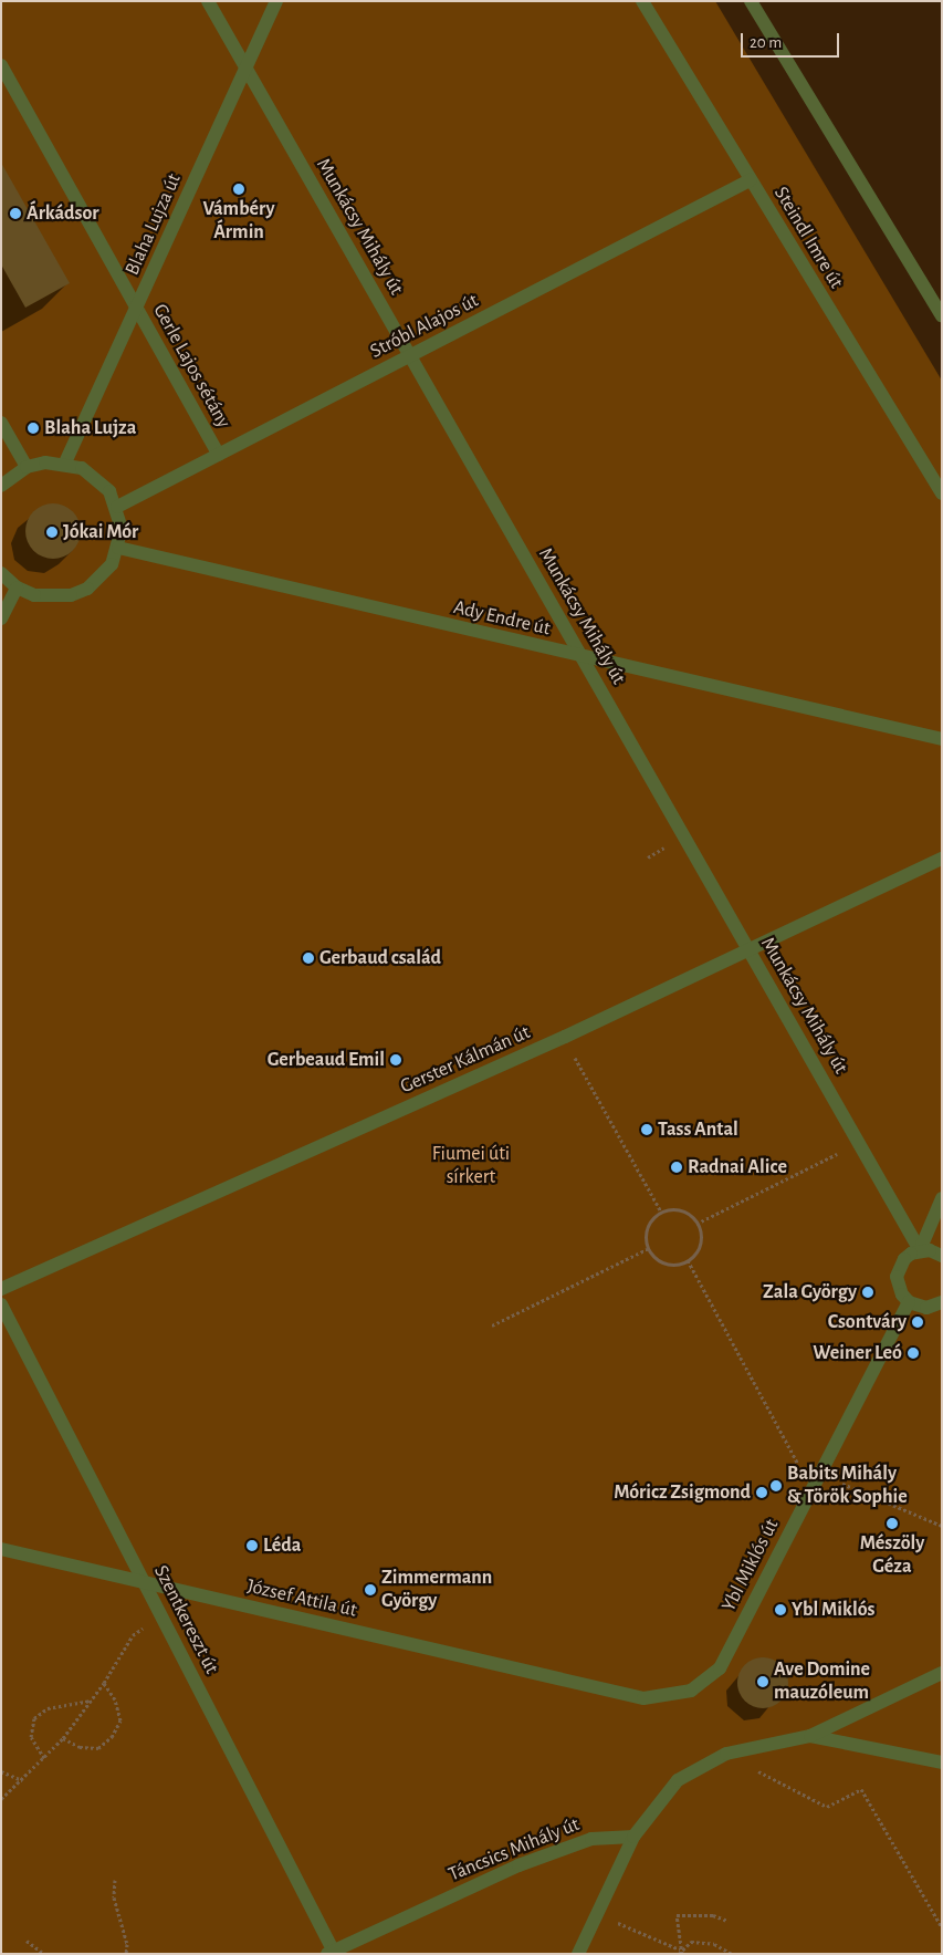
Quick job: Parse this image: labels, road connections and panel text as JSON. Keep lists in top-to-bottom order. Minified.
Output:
{"streets":{"lane":["Blaha Lujza út","Munkácsy Mihály út","Steindl Imre út","Stróbl Alajos út","Gerle Lajos sétány","Ady Endre út","Gerster Kálmán út","Ybl Miklós út","József Attila út","Szentkereszt út","Táncsics Mihály út"]},"crossings":[["Blaha Lujza út","Munkácsy Mihály út"],["Blaha Lujza út","Gerle Lajos sétány"],["Munkácsy Mihály út","Stróbl Alajos út"],["Munkácsy Mihály út","Ady Endre út"],["Munkácsy Mihály út","Gerster Kálmán út"],["Steindl Imre út","Stróbl Alajos út"],["Stróbl Alajos út","Gerle Lajos sétány"],["Ybl Miklós út","József Attila út"],["József Attila út","Szentkereszt út"],["Szentkereszt út","Táncsics Mihály út"]],"parks":["Fiumei úti sírkert"],"places":["Vámbéry Ármin","Árkádsor","Blaha Lujza","Jókai Mór","Gerbaud család","Gerbeaud Emil","Tass Antal","Radnai Alice","Zala György","Csontváry","Weiner Leó","Babits Mihály & Török Sophie","Móricz Zsigmond","Mészöly Géza","Léda","Zimmermann György","Ybl Miklós","Ave Domine mauzóleum"],"scale_bar":"20 m"}
